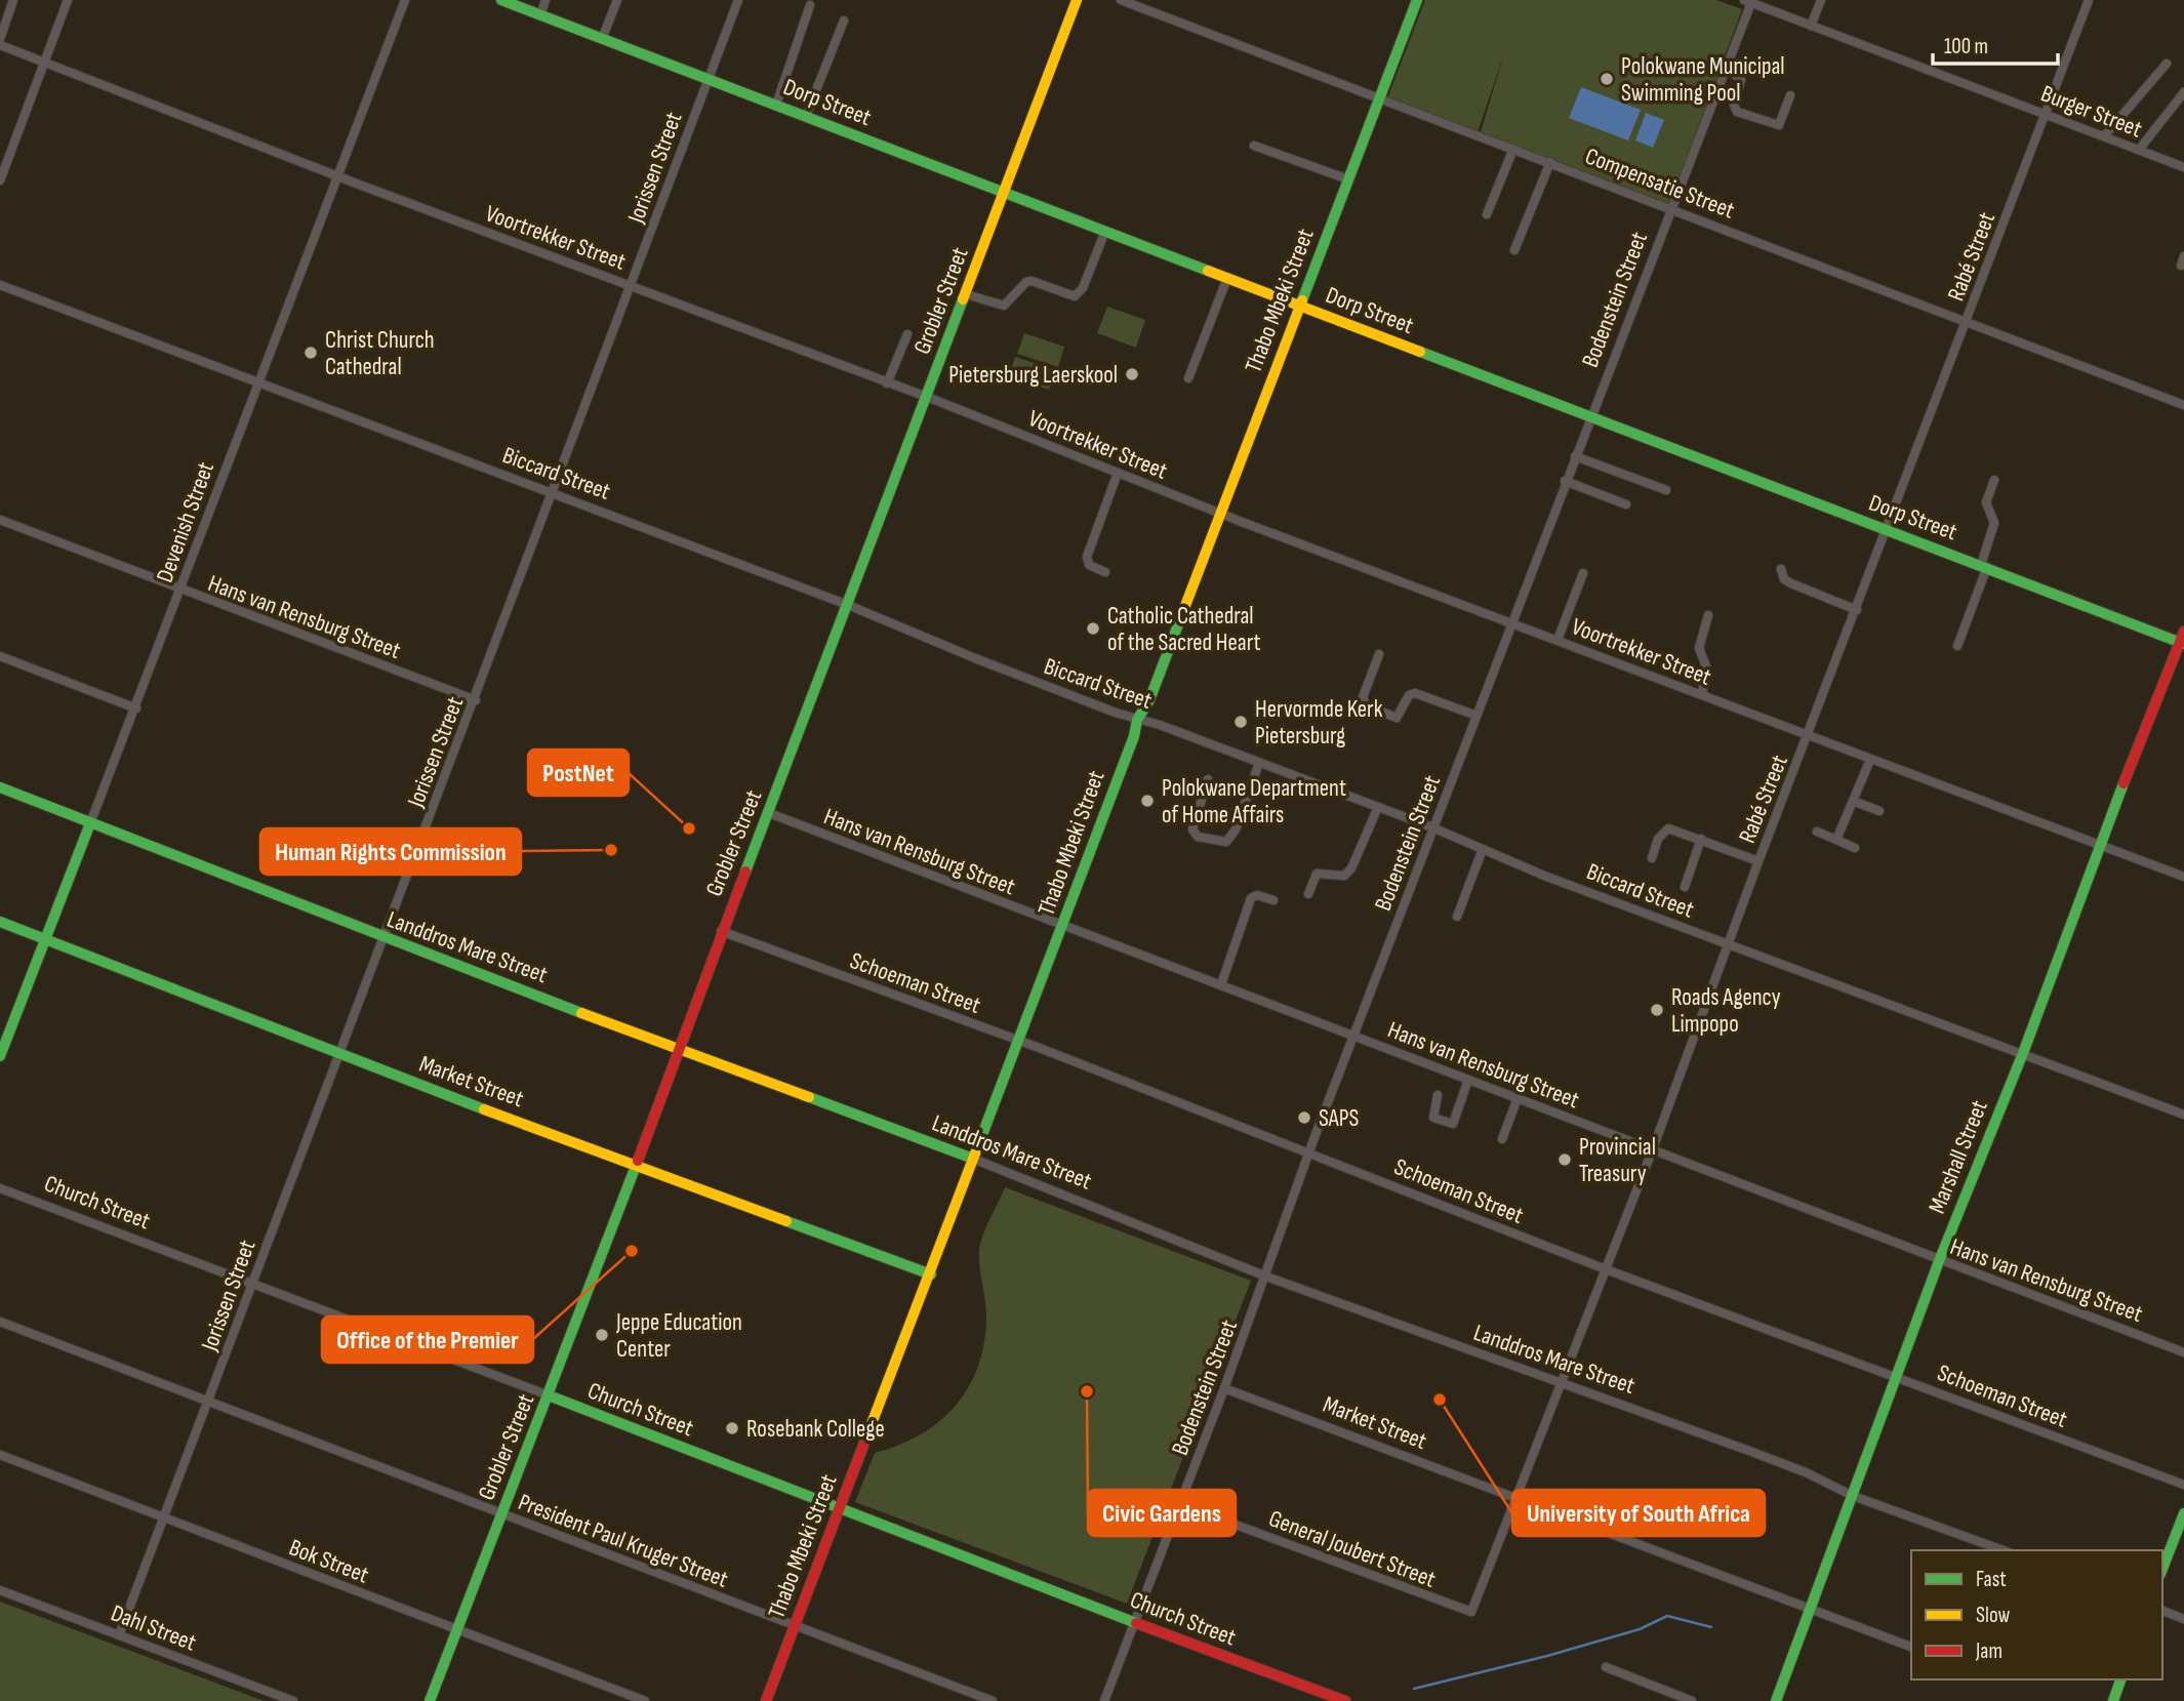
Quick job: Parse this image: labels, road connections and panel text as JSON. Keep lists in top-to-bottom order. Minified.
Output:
{"streets":{"main road":["Dorp Street","Grobler Street","Thabo Mbeki Street","Devenish Street","Landdros Mare Street","Market Street","Marshall Street","Church Street"],"street":["Burger Street","Jorissen Street","Compensatie Street","Voortrekker Street","Rabé Street","Bodenstein Street","Biccard Street","Hans van Rensburg Street","Schoeman Street","President Paul Kruger Street","General Joubert Street","Bok Street","Dahl Street"]},"crossings":[["Dorp Street","Jorissen Street"],["Dorp Street","Rabé Street"],["Dorp Street","Bodenstein Street"],["Dorp Street","Grobler Street"],["Dorp Street","Thabo Mbeki Street"],["Dorp Street","Marshall Street"],["Burger Street","Rabé Street"],["Burger Street","Bodenstein Street"],["Jorissen Street","Voortrekker Street"],["Jorissen Street","Biccard Street"],["Jorissen Street","Hans van Rensburg Street"],["Jorissen Street","Landdros Mare Street"],["Jorissen Street","Market Street"],["Jorissen Street","Church Street"],["Jorissen Street","President Paul Kruger Street"],["Jorissen Street","Bok Street"],["Jorissen Street","Dahl Street"],["Compensatie Street","Rabé Street"],["Compensatie Street","Bodenstein Street"],["Compensatie Street","Thabo Mbeki Street"],["Voortrekker Street","Rabé Street"],["Voortrekker Street","Bodenstein Street"],["Voortrekker Street","Grobler Street"],["Voortrekker Street","Thabo Mbeki Street"],["Voortrekker Street","Devenish Street"],["Voortrekker Street","Marshall Street"],["Rabé Street","Biccard Street"],["Rabé Street","Hans van Rensburg Street"],["Rabé Street","Landdros Mare Street"],["Rabé Street","Schoeman Street"],["Rabé Street","Market Street"],["Rabé Street","General Joubert Street"],["Bodenstein Street","Biccard Street"],["Bodenstein Street","Hans van Rensburg Street"],["Bodenstein Street","Landdros Mare Street"],["Bodenstein Street","Schoeman Street"],["Bodenstein Street","Market Street"],["Bodenstein Street","Church Street"],["Bodenstein Street","General Joubert Street"],["Grobler Street","Biccard Street"],["Grobler Street","Hans van Rensburg Street"],["Grobler Street","Landdros Mare Street"],["Grobler Street","Schoeman Street"],["Grobler Street","Market Street"],["Grobler Street","Church Street"],["Grobler Street","President Paul Kruger Street"],["Grobler Street","Bok Street"],["Thabo Mbeki Street","Biccard Street"],["Thabo Mbeki Street","Hans van Rensburg Street"],["Thabo Mbeki Street","Landdros Mare Street"],["Thabo Mbeki Street","Schoeman Street"],["Thabo Mbeki Street","Market Street"],["Thabo Mbeki Street","Church Street"],["Thabo Mbeki Street","President Paul Kruger Street"],["Biccard Street","Devenish Street"],["Biccard Street","Marshall Street"],["Devenish Street","Hans van Rensburg Street"],["Devenish Street","Landdros Mare Street"],["Devenish Street","Market Street"],["Hans van Rensburg Street","Marshall Street"],["Landdros Mare Street","Marshall Street"],["Schoeman Street","Marshall Street"],["Market Street","Marshall Street"]],"places":["Polokwane Municipal Swimming Pool","Christ Church Cathedral","Pietersburg Laerskool","Catholic Cathedral of the Sacred Heart","Hervormde Kerk Pietersburg","Polokwane Department of Home Affairs","PostNet","Human Rights Commission","Roads Agency Limpopo","SAPS","Provincial Treasury","Office of the Premier","Jeppe Education Center","Civic Gardens","University of South Africa","Rosebank College"],"legend":["Fast","Slow","Jam"],"scale_bar":"100 m"}
